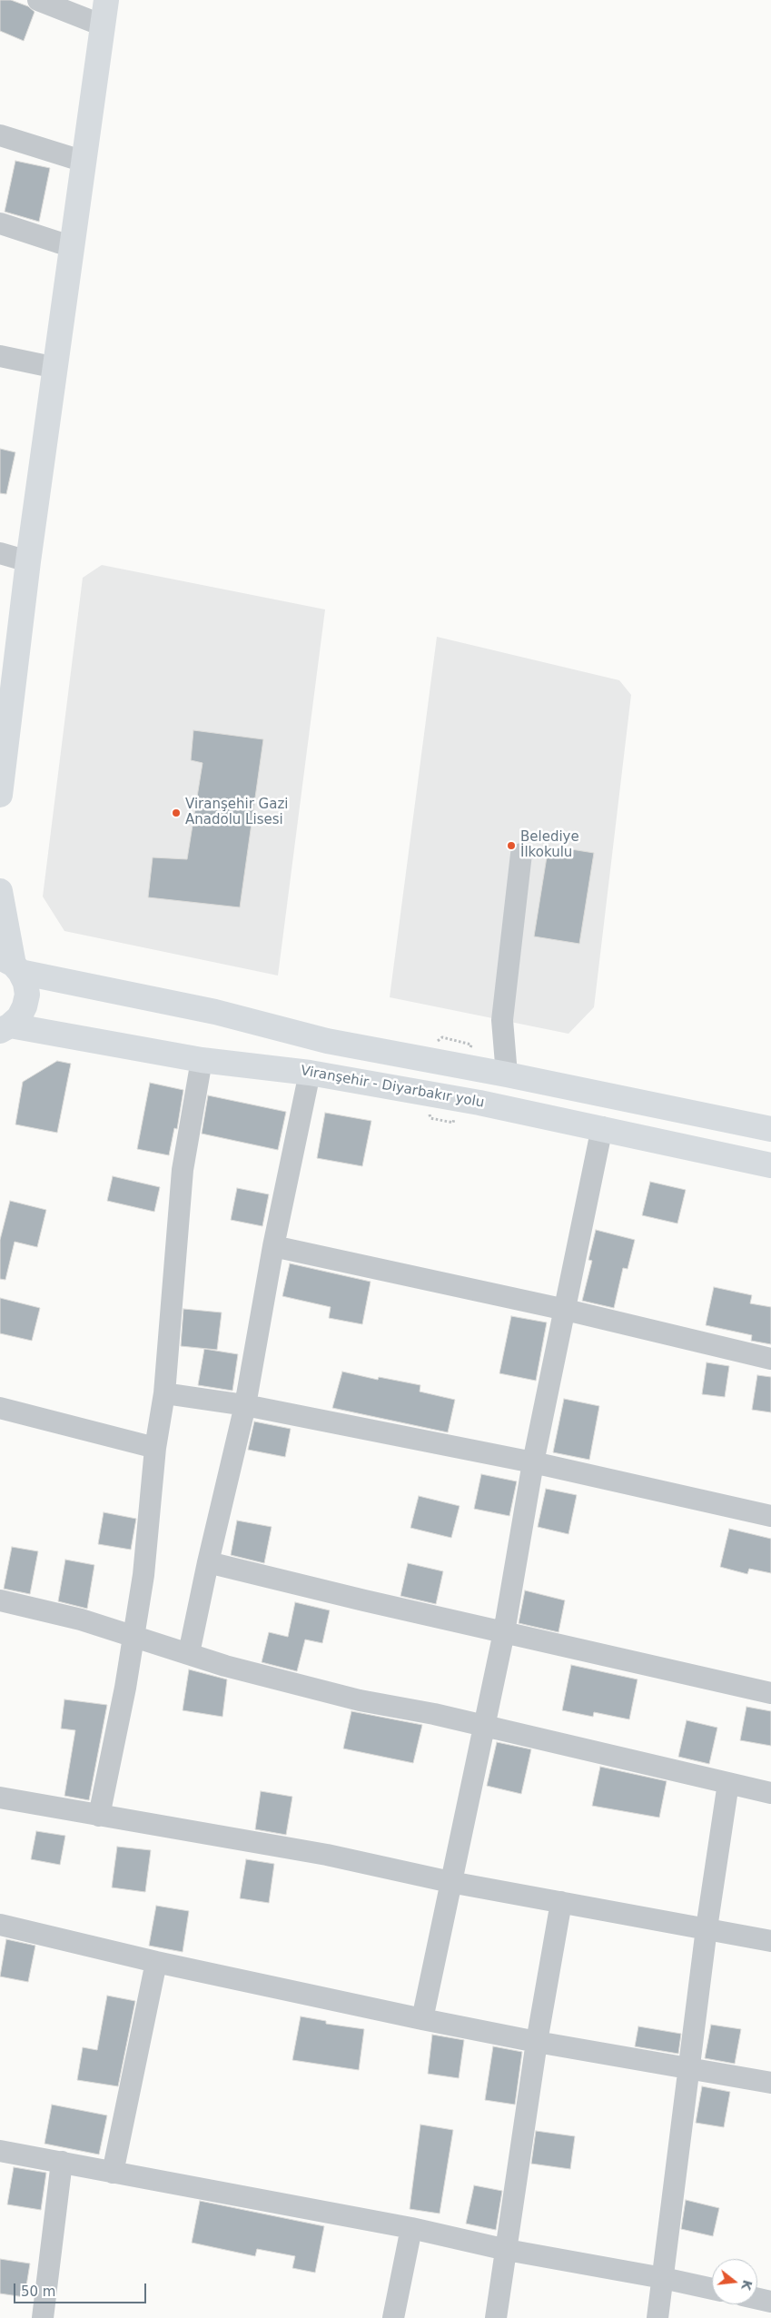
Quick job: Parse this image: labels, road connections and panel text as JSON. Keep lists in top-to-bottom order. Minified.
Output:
{"streets":{"main road":["Viranşehir - Diyarbakır yolu"]},"places":["Viranşehir Gazi Anadolu Lisesi","Belediye İlkokulu"],"scale_bar":"50 m","north":"right"}
